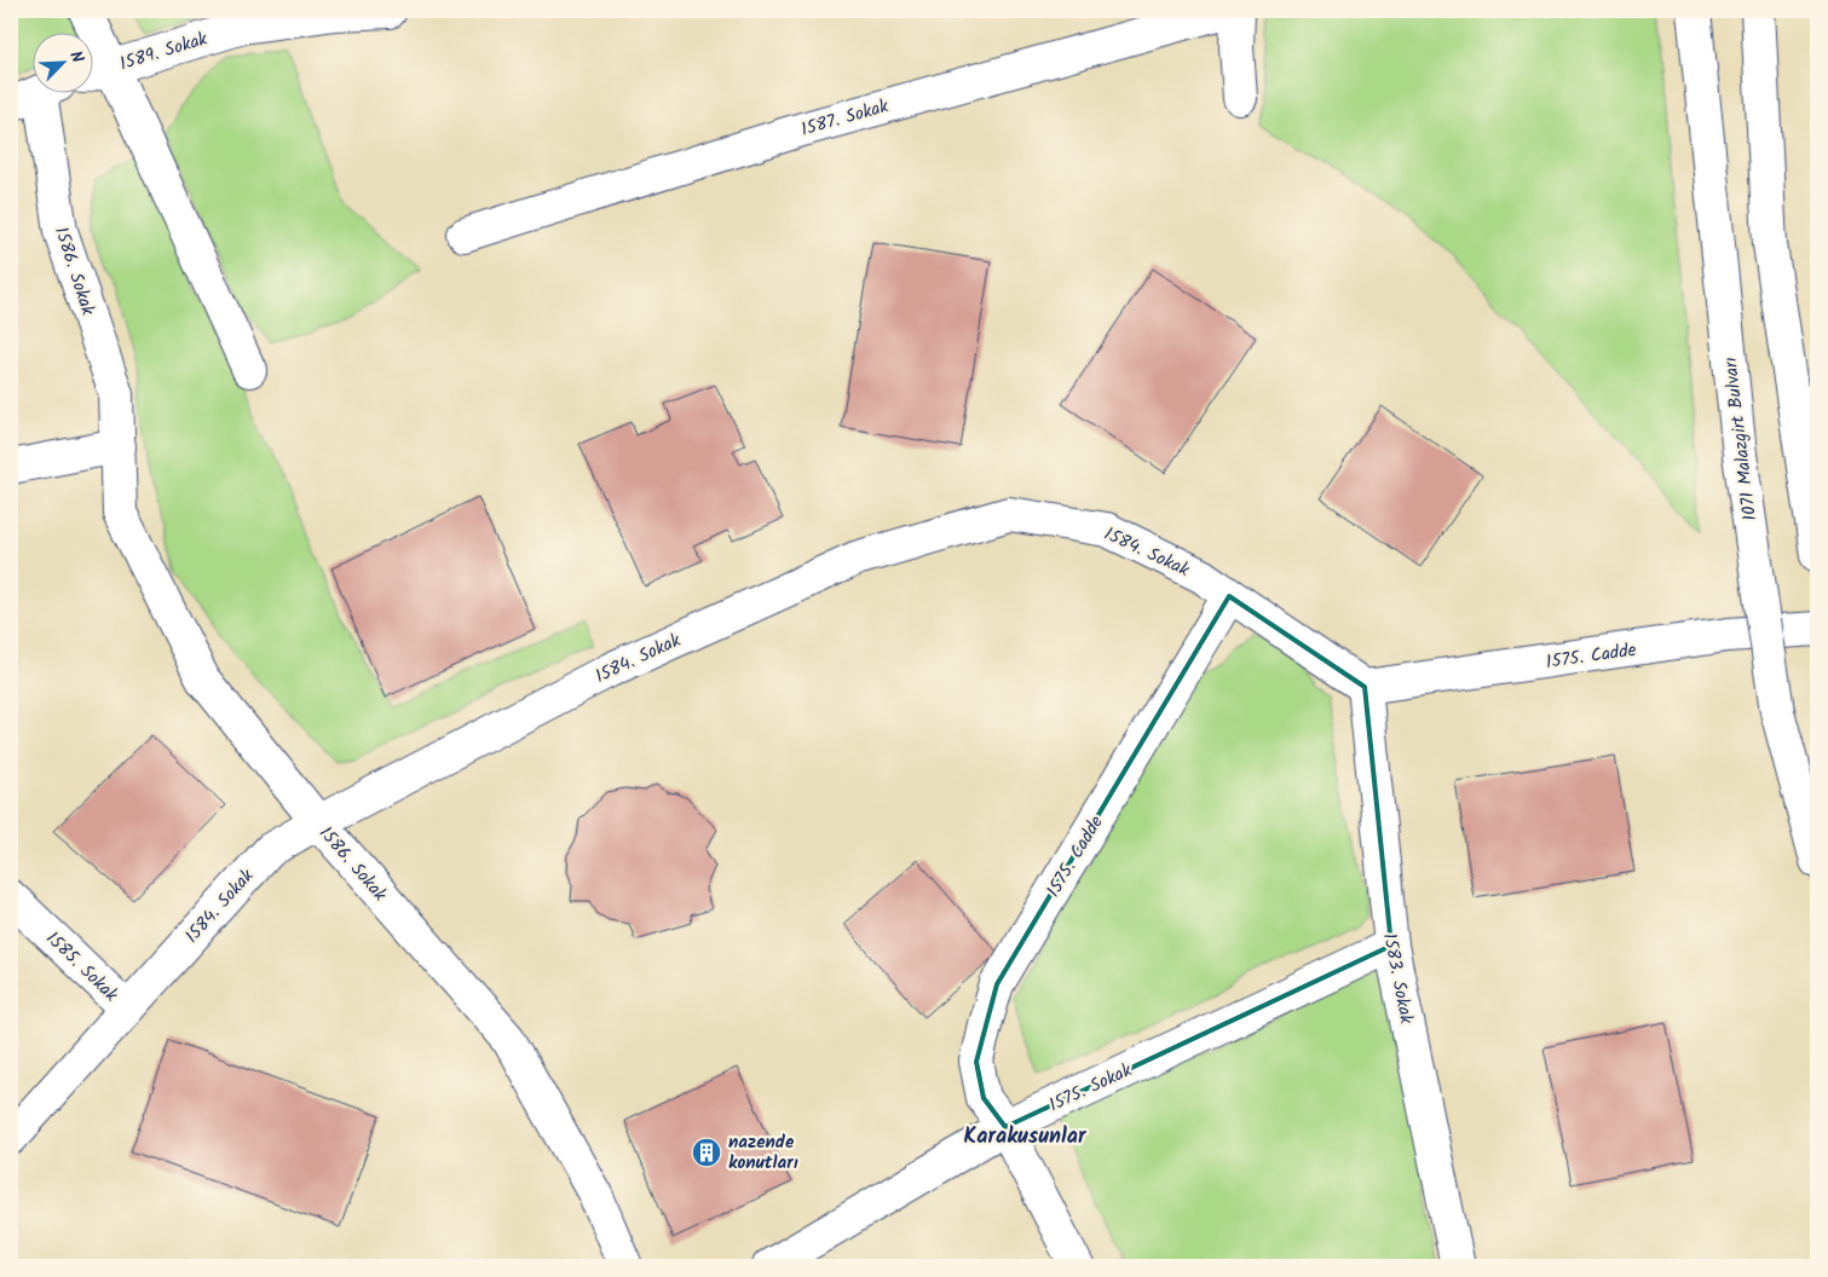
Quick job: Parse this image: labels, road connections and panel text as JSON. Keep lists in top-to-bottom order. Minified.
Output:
{"streets":{"street":["1589. Sokak","1587. Sokak","1586. Sokak","1071 Malazgirt Bulvarı","1584. Sokak","1575. Cadde","1585. Sokak","1583. Sokak","1575. Sokak"]},"crossings":[["1586. Sokak","1584. Sokak"],["1584. Sokak","1575. Cadde"],["1584. Sokak","1585. Sokak"],["1584. Sokak","1583. Sokak"],["1575. Cadde","1583. Sokak"],["1575. Cadde","1575. Sokak"],["1583. Sokak","1575. Sokak"]],"districts":["Karakusunlar"],"places":{"building":["nazende konutları"]},"north":"top right"}
